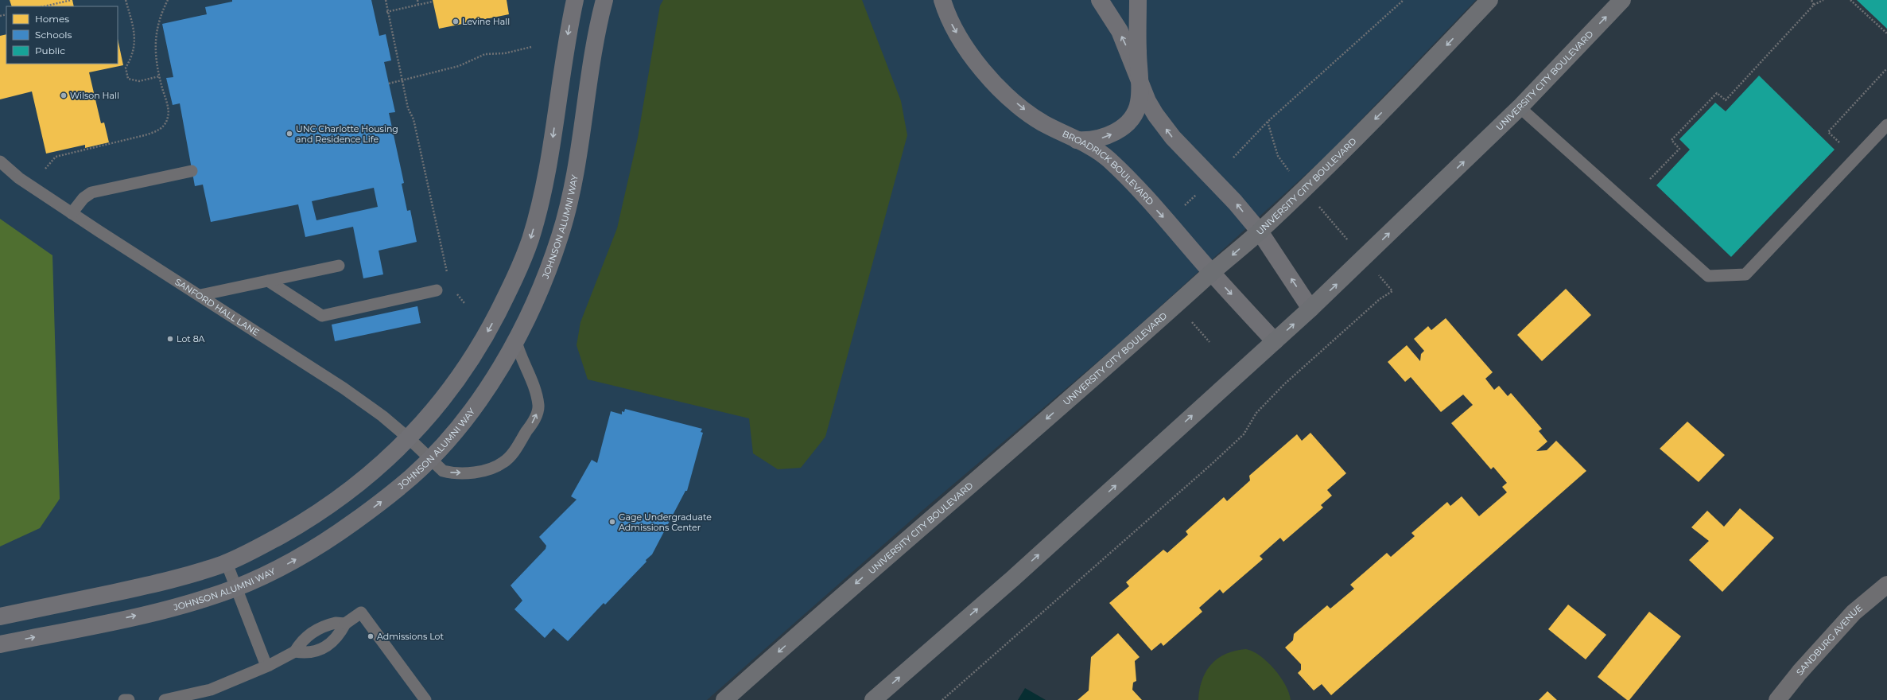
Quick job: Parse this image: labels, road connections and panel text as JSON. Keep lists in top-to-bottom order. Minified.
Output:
{"streets":{"main road":["UNIVERSITY CITY BOULEVARD"],"street":["BROADRICK BOULEVARD","JOHNSON ALUMNI WAY","SANDBURG AVENUE"],"lane":["SANFORD HALL LANE"]},"crossings":[["UNIVERSITY CITY BOULEVARD","BROADRICK BOULEVARD"],["JOHNSON ALUMNI WAY","SANFORD HALL LANE"]],"places":["Levine Hall","Wilson Hall","UNC Charlotte Housing and Residence Life","Lot 8A","Gage Undergraduate Admissions Center","Admissions Lot"],"legend":["Homes","Schools","Public"]}
